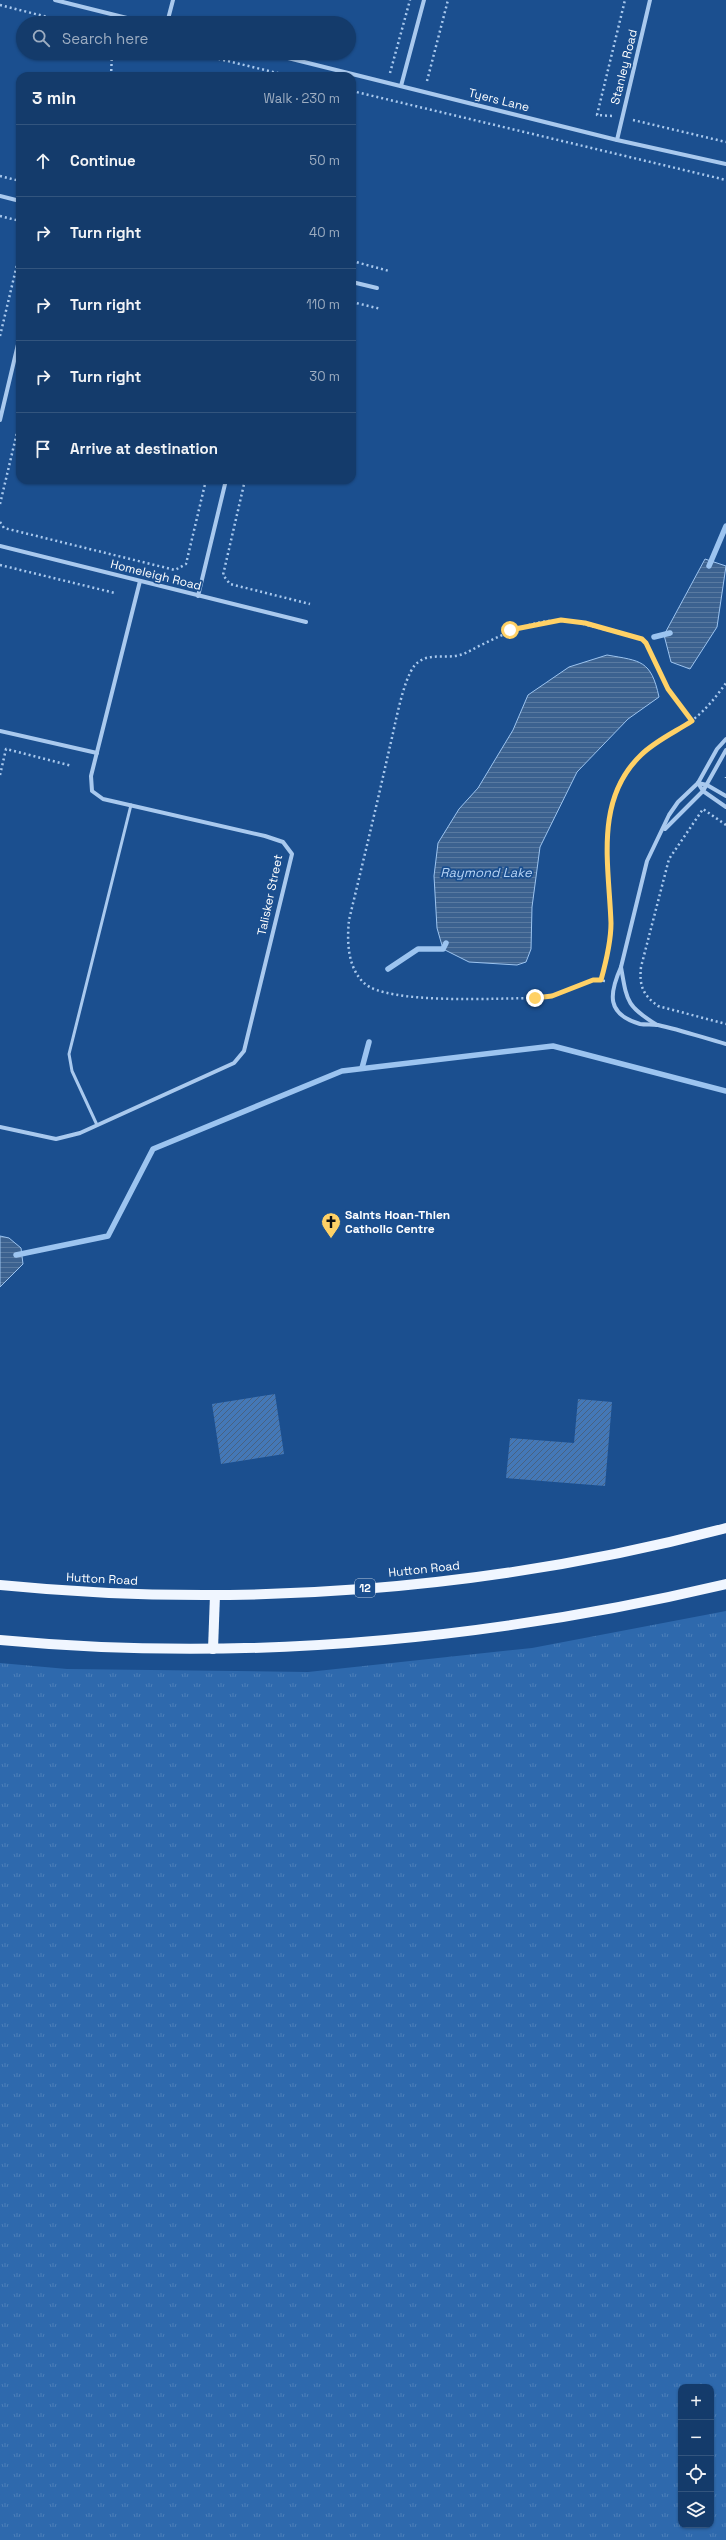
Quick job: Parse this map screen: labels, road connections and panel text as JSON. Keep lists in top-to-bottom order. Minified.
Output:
{"streets":{"main road":["Hutton Road","12"],"street":["Stanley Road","Tyers Lane","Homeleigh Road","Talisker Street"]},"crossings":[["Stanley Road","Tyers Lane"],["Homeleigh Road","Talisker Street"]],"water":["Raymond Lake"],"places":{"church":["Saints Hoan-Thien Catholic Centre"]},"page":{"search":"Search here","heading":["3 min","Walk · 230 m"],"list":[["Continue","50 m"],["Turn right","40 m"],["Turn right","110 m"],["Turn right","30 m"],"Arrive at destination"],"map_buttons":["+","−"]}}
